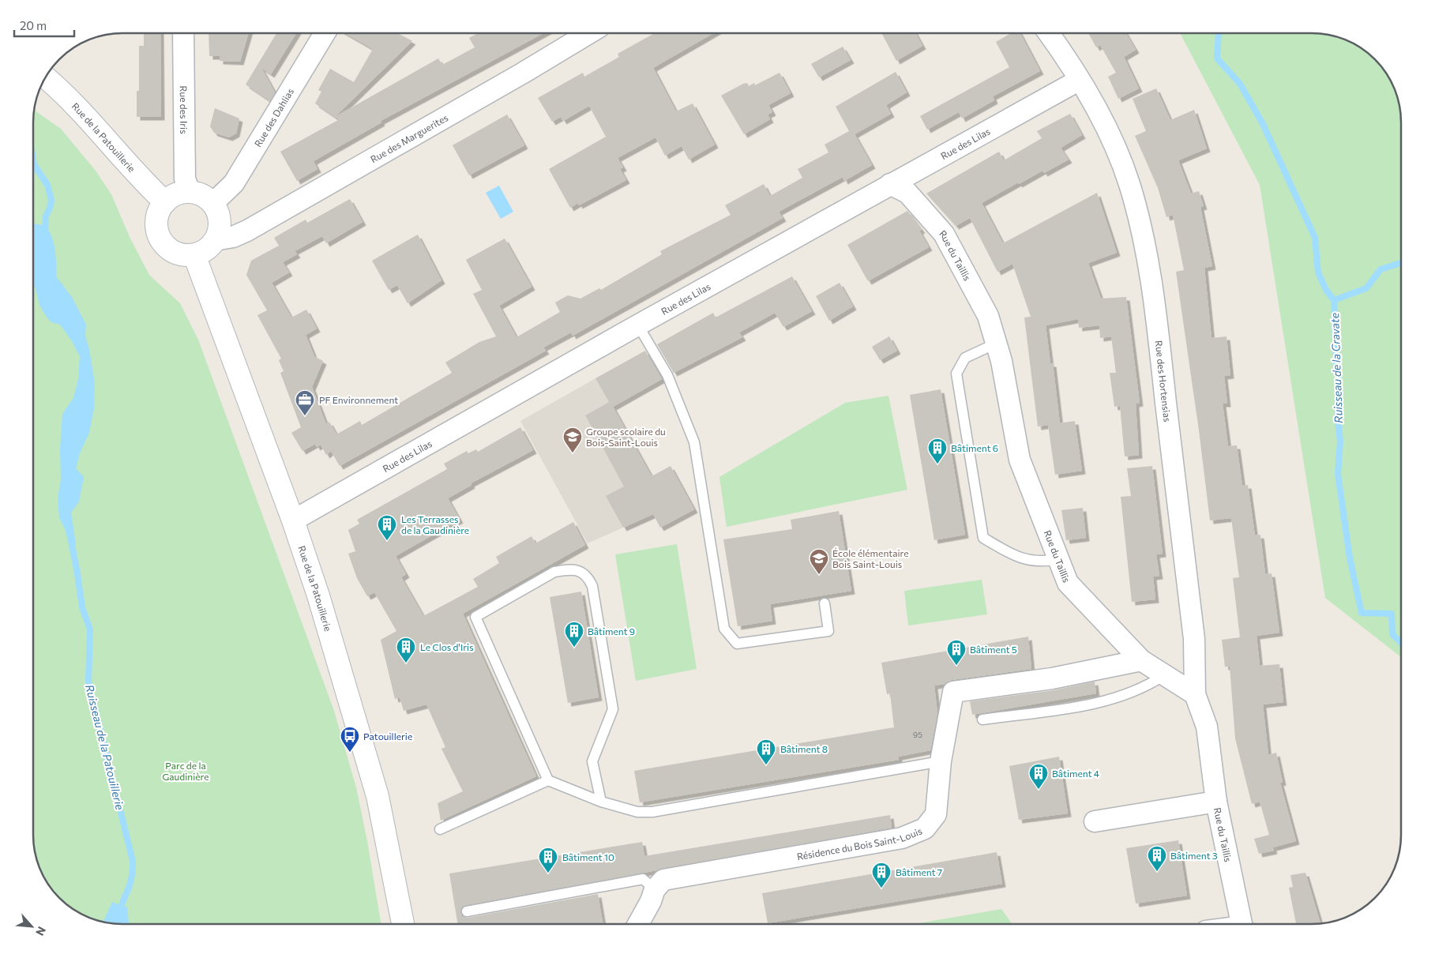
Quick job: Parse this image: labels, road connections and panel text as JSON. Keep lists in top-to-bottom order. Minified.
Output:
{"streets":{"street":["Rue des Iris","Rue des Dahlias","Rue de la Patouillerie","Rue des Marguerites","Rue des Lilas","Rue du Taillis","Rue des Hortensias","Résidence du Bois Saint-Louis"]},"crossings":[["Rue des Iris","Rue des Dahlias"],["Rue des Iris","Rue de la Patouillerie"],["Rue des Iris","Rue des Marguerites"],["Rue des Dahlias","Rue de la Patouillerie"],["Rue des Dahlias","Rue des Marguerites"],["Rue de la Patouillerie","Rue des Marguerites"],["Rue de la Patouillerie","Rue des Lilas"],["Rue des Lilas","Rue du Taillis"],["Rue des Lilas","Rue des Hortensias"],["Rue du Taillis","Rue des Hortensias"],["Rue du Taillis","Résidence du Bois Saint-Louis"]],"water":["Ruisseau de la Cravate","Ruisseau de la Patouillerie"],"parks":["Parc de la Gaudinière"],"places":{"office":["PF Environnement"],"school or university":["Groupe scolaire du Bois-Saint-Louis","École élémentaire Bois Saint-Louis"],"building":["Bâtiment 6","Les Terrasses de la Gaudinière","Bâtiment 9","Le Clos d'Iris","Bâtiment 5","Bâtiment 8","Bâtiment 4","Bâtiment 3","Bâtiment 10","Bâtiment 7"],"bus stop":["Patouillerie"]},"house_numbers":["95"],"scale_bar":"20 m","north":"bottom right"}
